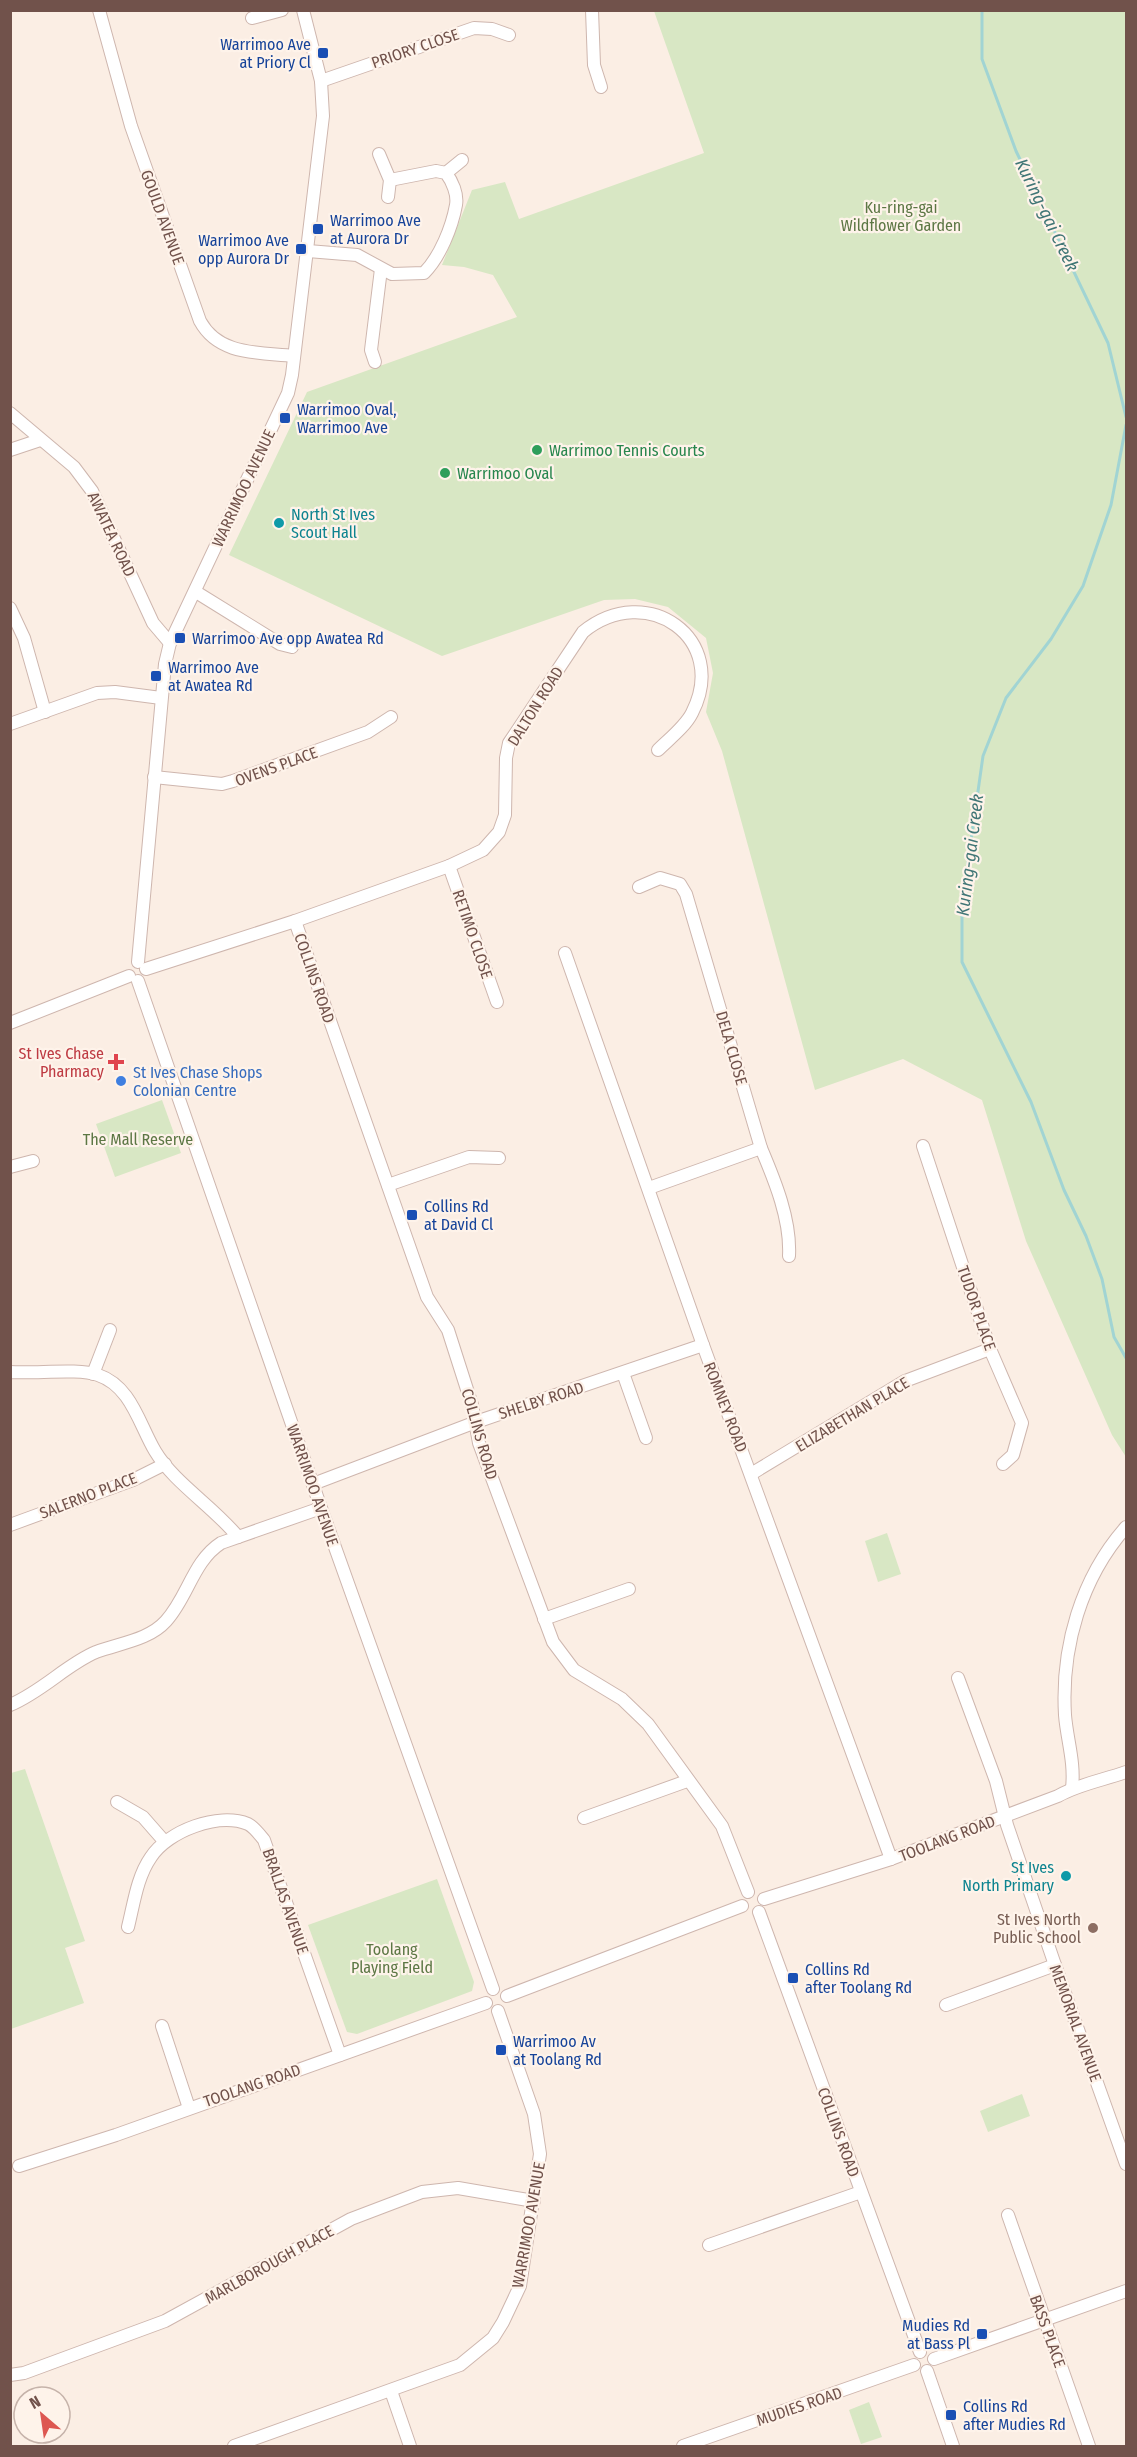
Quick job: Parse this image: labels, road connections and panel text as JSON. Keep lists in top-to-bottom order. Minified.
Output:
{"streets":{"street":["PRIORY CLOSE","GOULD AVENUE","WARRIMOO AVENUE","AWATEA ROAD","DALTON ROAD","OVENS PLACE","RETIMO CLOSE","COLLINS ROAD","DELA CLOSE","TUDOR PLACE","SHELBY ROAD","ROMNEY ROAD","ELIZABETHAN PLACE","SALERNO PLACE","TOOLANG ROAD","BRALLAS AVENUE","MEMORIAL AVENUE","MARLBOROUGH PLACE","BASS PLACE","MUDIES ROAD"]},"crossings":[["PRIORY CLOSE","WARRIMOO AVENUE"],["GOULD AVENUE","WARRIMOO AVENUE"],["WARRIMOO AVENUE","AWATEA ROAD"],["WARRIMOO AVENUE","DALTON ROAD"],["WARRIMOO AVENUE","OVENS PLACE"],["WARRIMOO AVENUE","SHELBY ROAD"],["WARRIMOO AVENUE","TOOLANG ROAD"],["WARRIMOO AVENUE","MARLBOROUGH PLACE"],["DALTON ROAD","RETIMO CLOSE"],["DALTON ROAD","COLLINS ROAD"],["COLLINS ROAD","SHELBY ROAD"],["COLLINS ROAD","TOOLANG ROAD"],["COLLINS ROAD","MUDIES ROAD"],["TUDOR PLACE","ELIZABETHAN PLACE"],["SHELBY ROAD","ROMNEY ROAD"],["ROMNEY ROAD","ELIZABETHAN PLACE"],["ROMNEY ROAD","TOOLANG ROAD"],["TOOLANG ROAD","BRALLAS AVENUE"],["TOOLANG ROAD","MEMORIAL AVENUE"]],"water":["Kuring-gai Creek"],"parks":["Ku-ring-gai Wildflower Garden","The Mall Reserve","Toolang Playing Field"],"places":{"transit":["Warrimoo Ave at Priory Cl","Warrimoo Ave at Aurora Dr","Warrimoo Ave opp Aurora Dr","Warrimoo Oval, Warrimoo Ave","Warrimoo Ave opp Awatea Rd","Warrimoo Ave at Awatea Rd","Collins Rd at David Cl","Collins Rd after Toolang Rd","Warrimoo Av at Toolang Rd","Mudies Rd at Bass Pl","Collins Rd after Mudies Rd"],"other":["Warrimoo Tennis Courts","Warrimoo Oval","North St Ives Scout Hall","St Ives Chase Shops Colonian Centre","St Ives North Primary","St Ives North Public School"],"health":["St Ives Chase Pharmacy"]},"north":"top left"}
